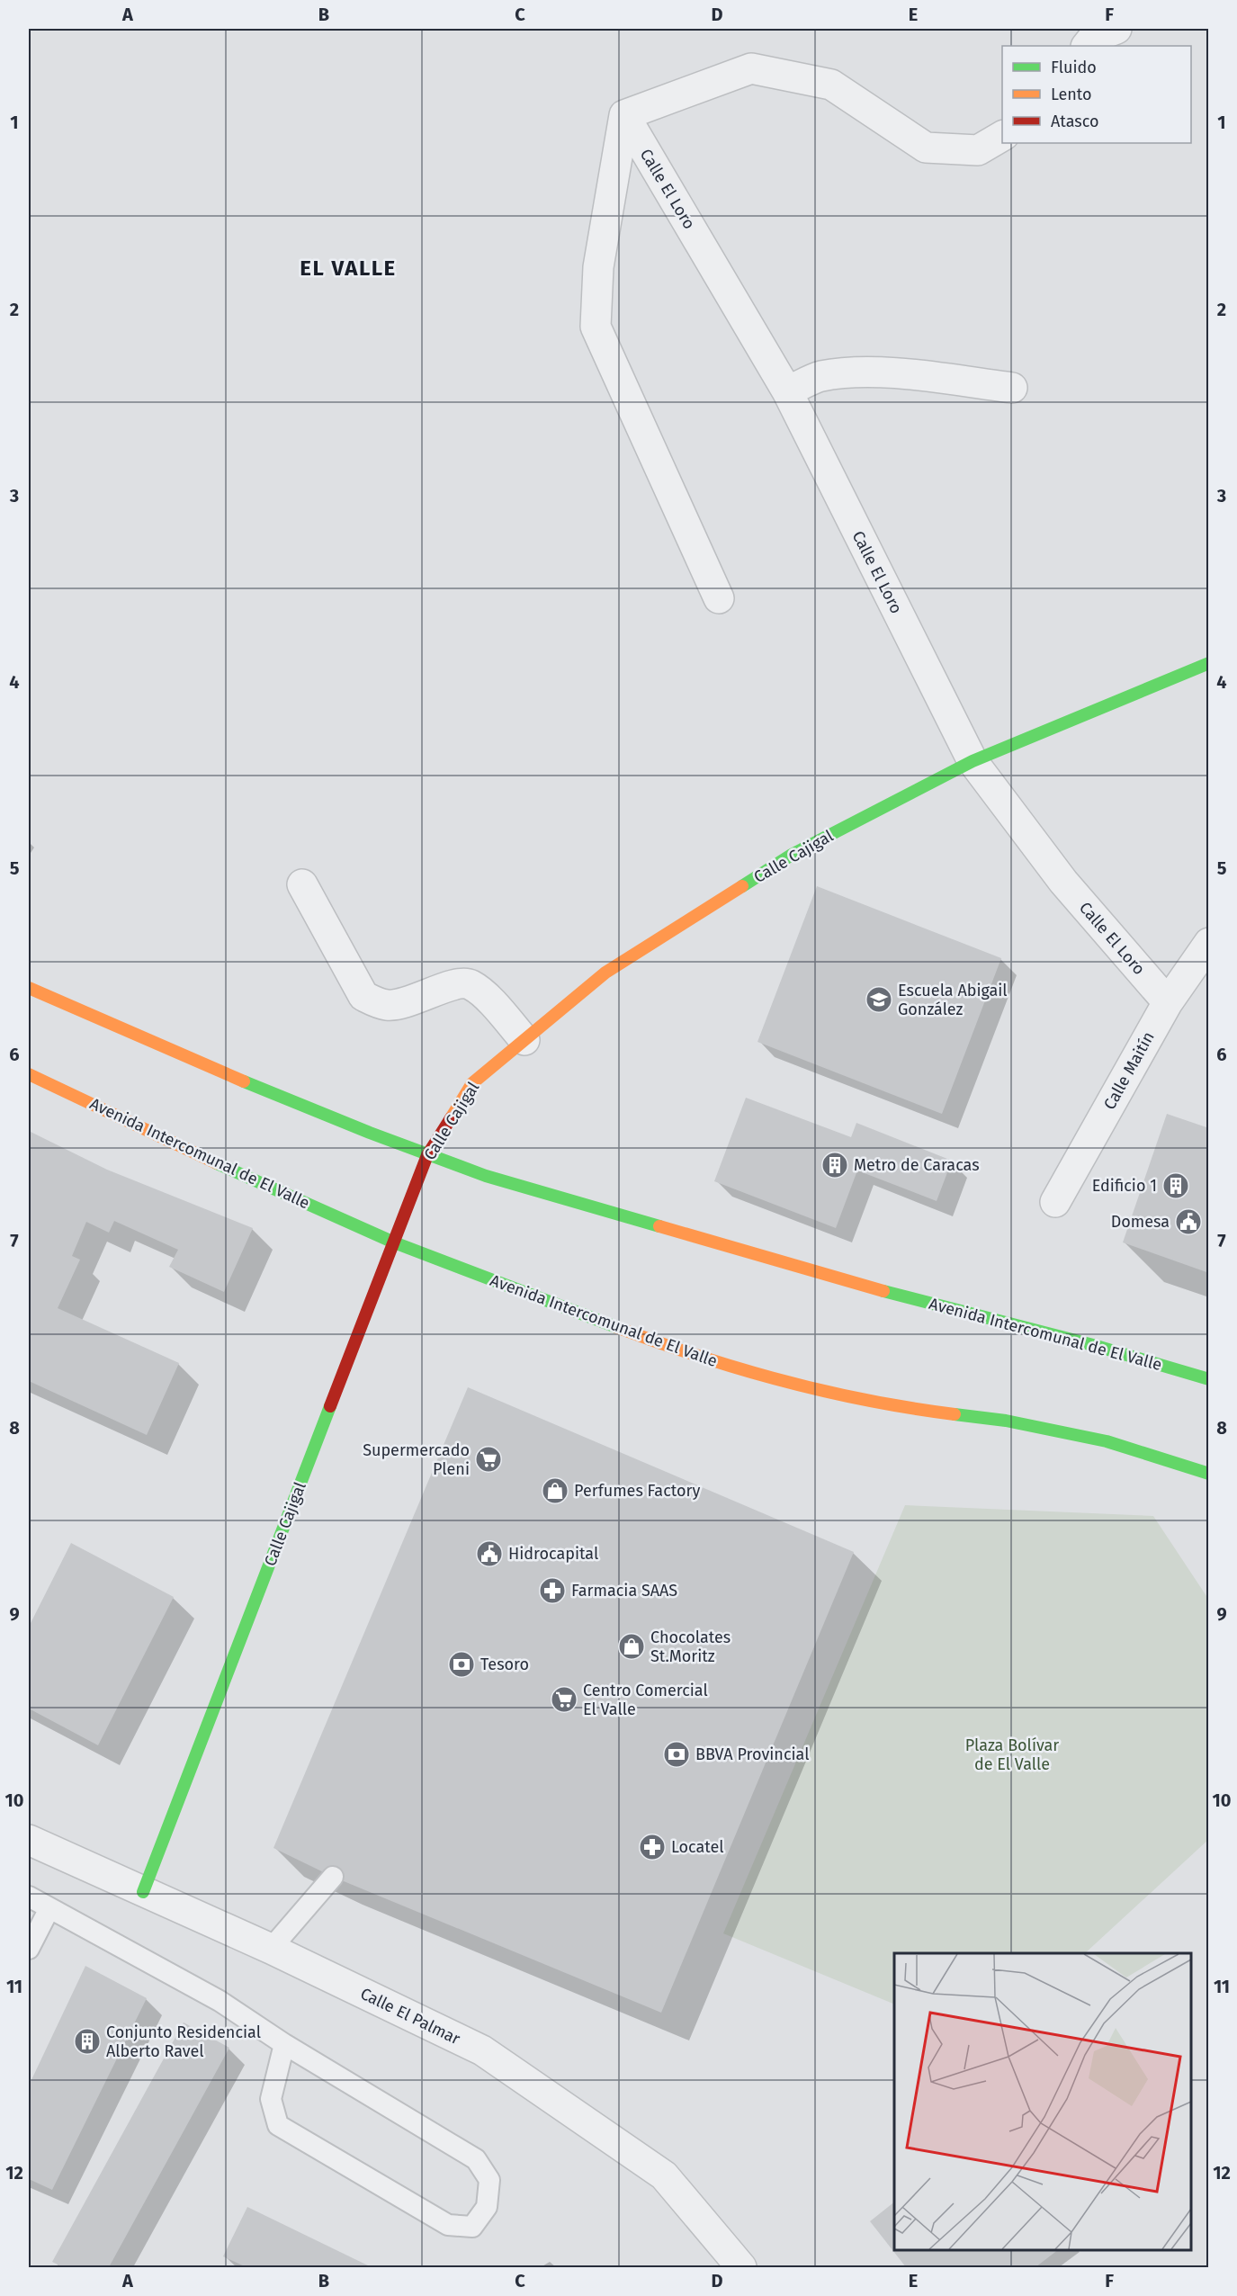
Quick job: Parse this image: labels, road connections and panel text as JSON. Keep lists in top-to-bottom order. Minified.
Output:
{"streets":{"main road":["Calle Cajigal","Avenida Intercomunal de El Valle"],"street":["Calle El Loro","Calle Maitín","Calle El Palmar"]},"crossings":[["Calle El Loro","Calle Cajigal"],["Calle El Loro","Calle Maitín"],["Calle Cajigal","Avenida Intercomunal de El Valle"],["Calle Cajigal","Calle El Palmar"]],"districts":["EL VALLE"],"parks":["Plaza Bolívar de El Valle"],"places":{"school or university":["Escuela Abigail González"],"building":["Metro de Caracas","Edificio 1","Conjunto Residencial Alberto Ravel"],"public building":["Domesa","Hidrocapital"],"supermarket":["Supermercado Pleni","Centro Comercial El Valle"],"shop":["Perfumes Factory","Chocolates St.Moritz"],"pharmacy":["Farmacia SAAS","Locatel"],"bank":["Tesoro","BBVA Provincial"]},"legend":["Fluido","Lento","Atasco"],"grid":{"columns":["A","B","C","D","E","F"],"rows":["1","2","3","4","5","6","7","8","9","10","11","12"]}}
